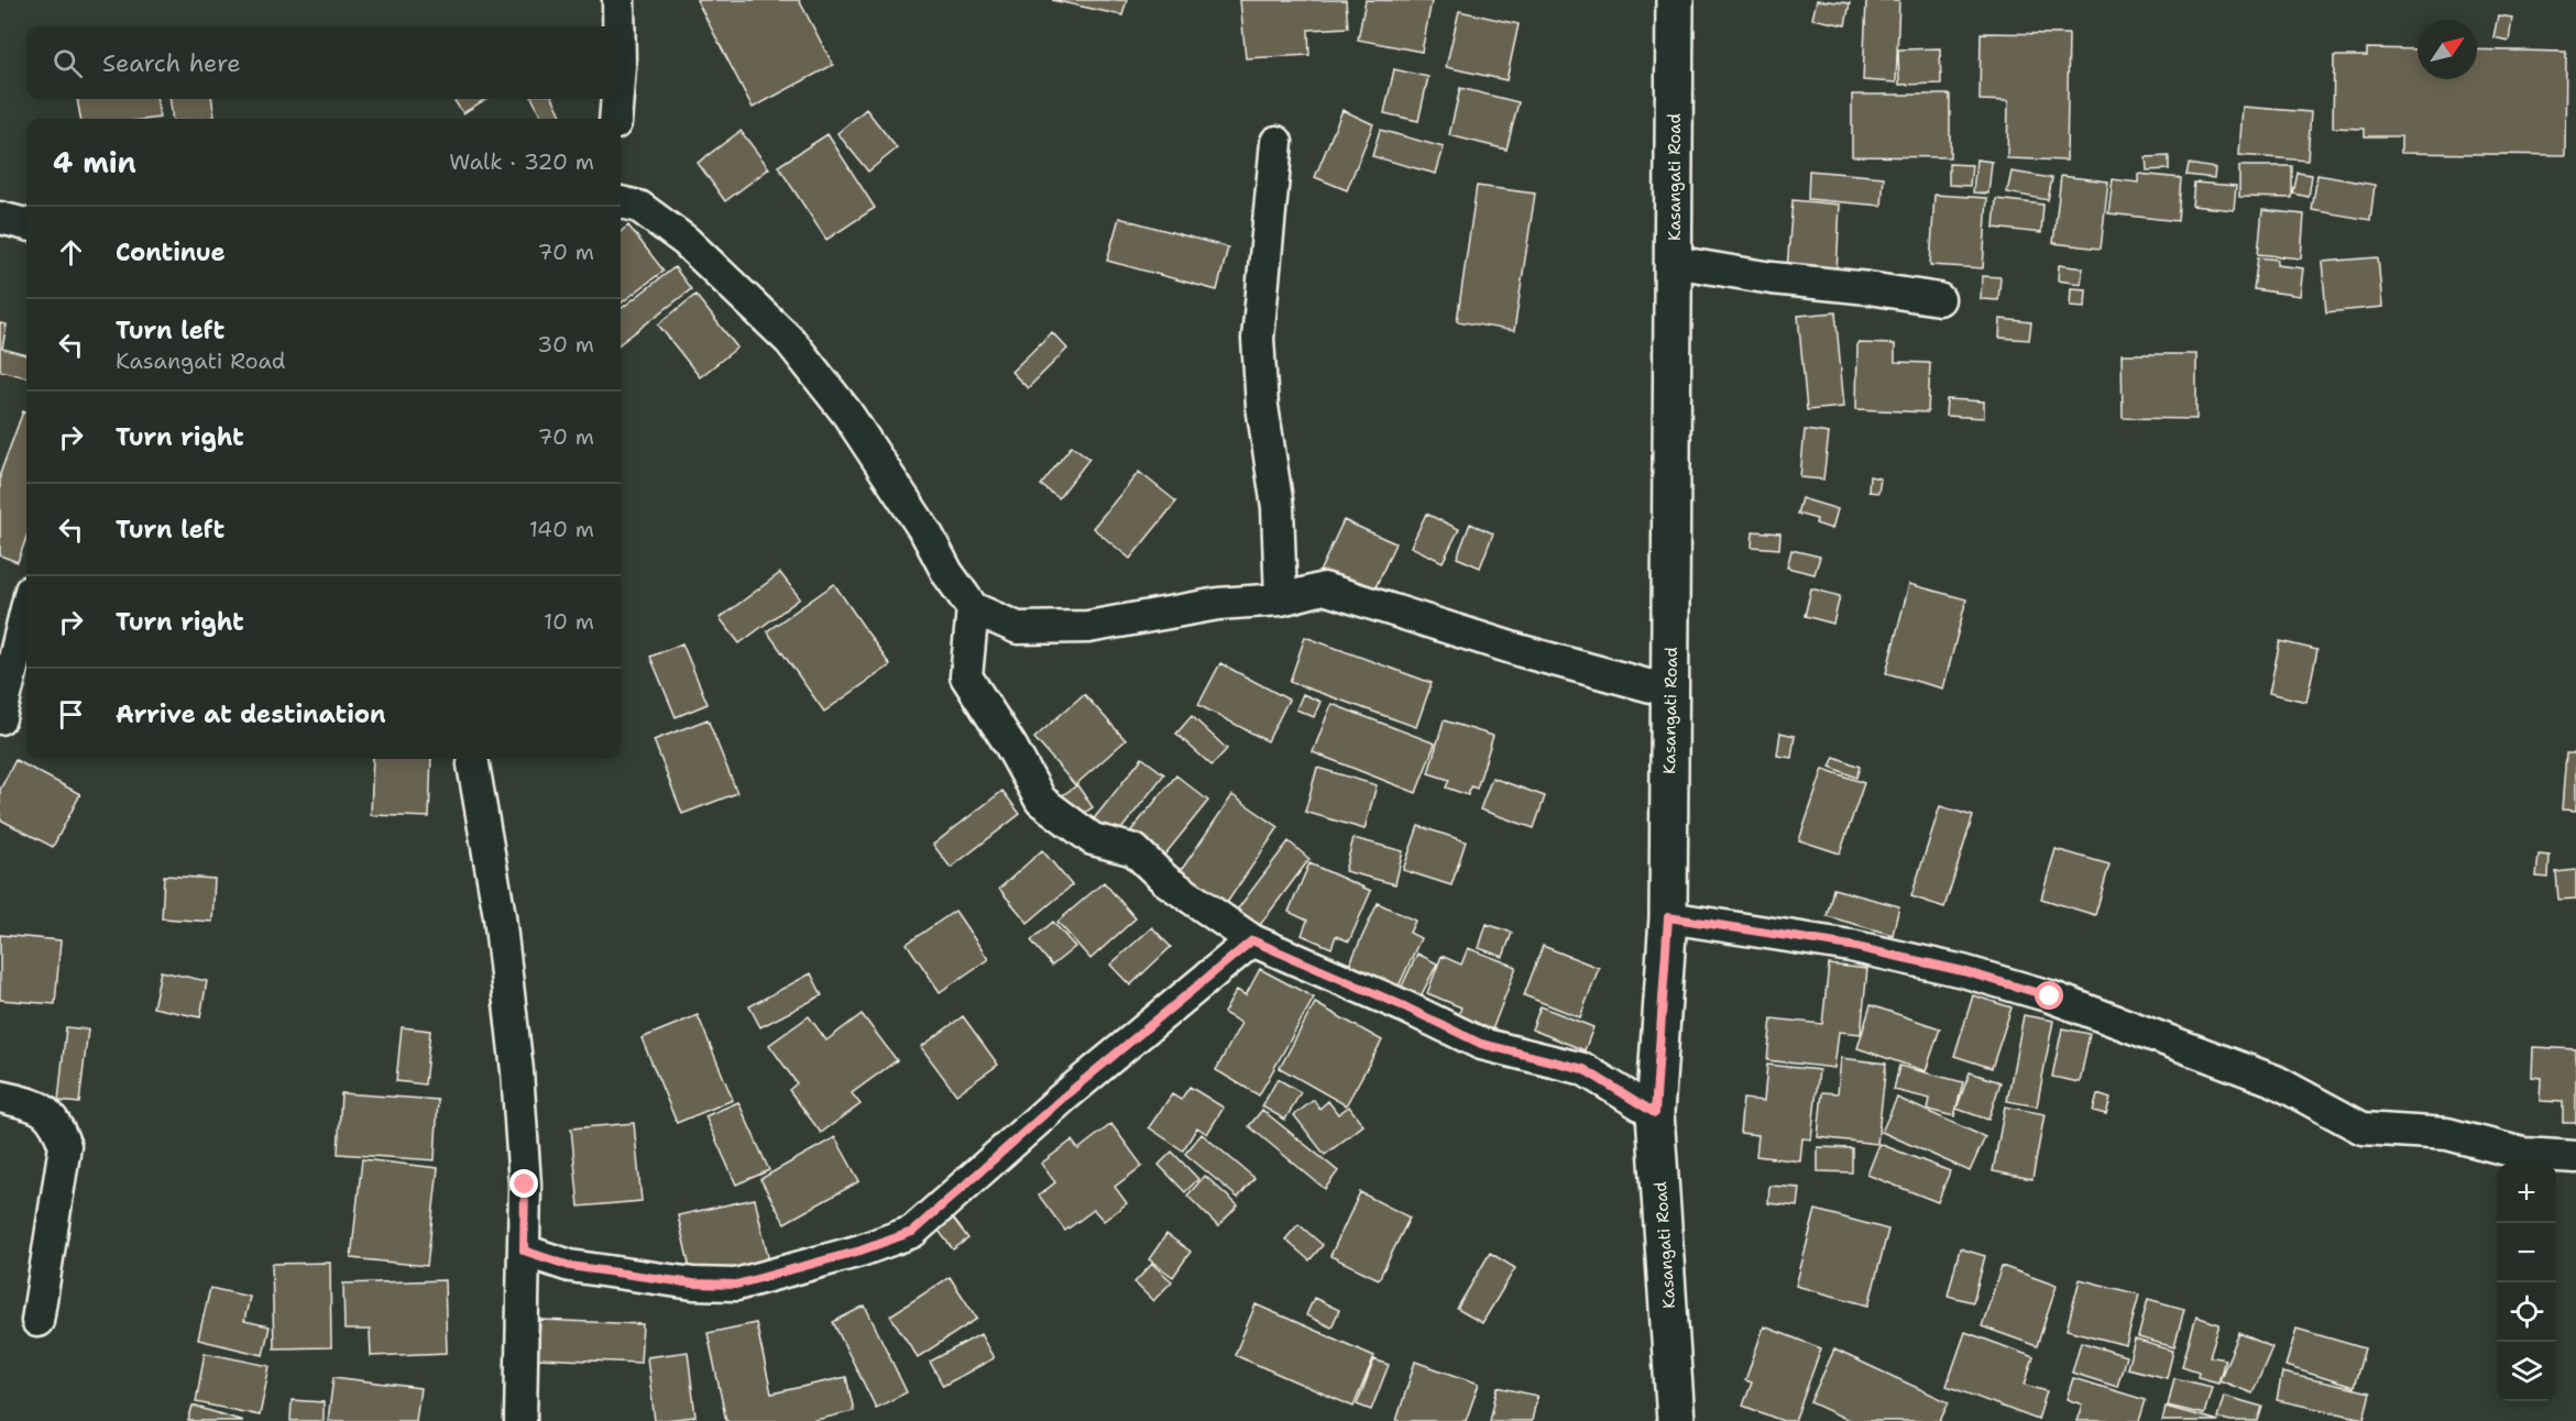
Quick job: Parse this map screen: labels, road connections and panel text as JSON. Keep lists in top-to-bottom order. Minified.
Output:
{"streets":{"street":["Kasangati Road"]},"north":"top right","page":{"search":"Search here","heading":["4 min","Walk · 320 m"],"list":[["Continue","70 m"],["Turn left","Kasangati Road","30 m"],["Turn right","70 m"],["Turn left","140 m"],["Turn right","10 m"],"Arrive at destination"],"map_buttons":["+","−"]}}
